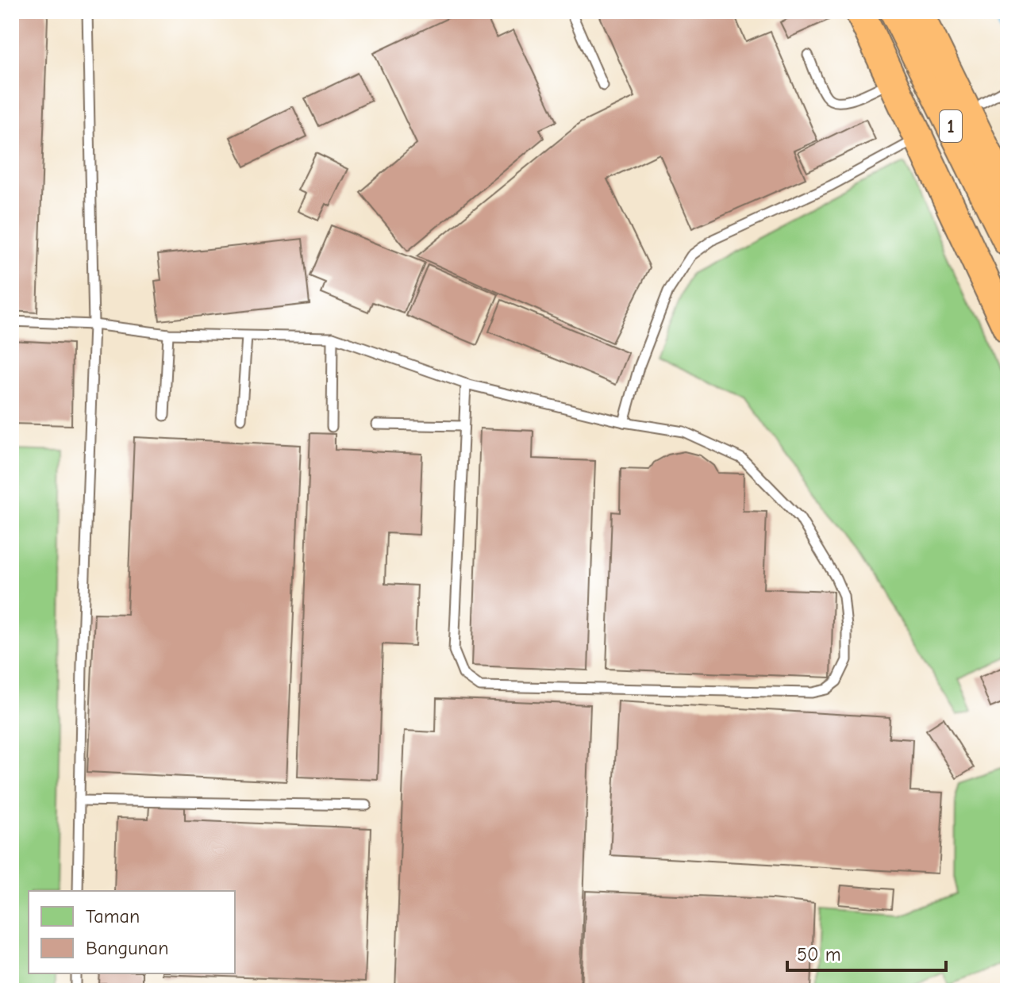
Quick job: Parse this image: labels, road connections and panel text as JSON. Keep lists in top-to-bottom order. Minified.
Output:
{"streets":{"highway":["1"]},"legend":["Taman","Bangunan"],"scale_bar":"50 m"}
